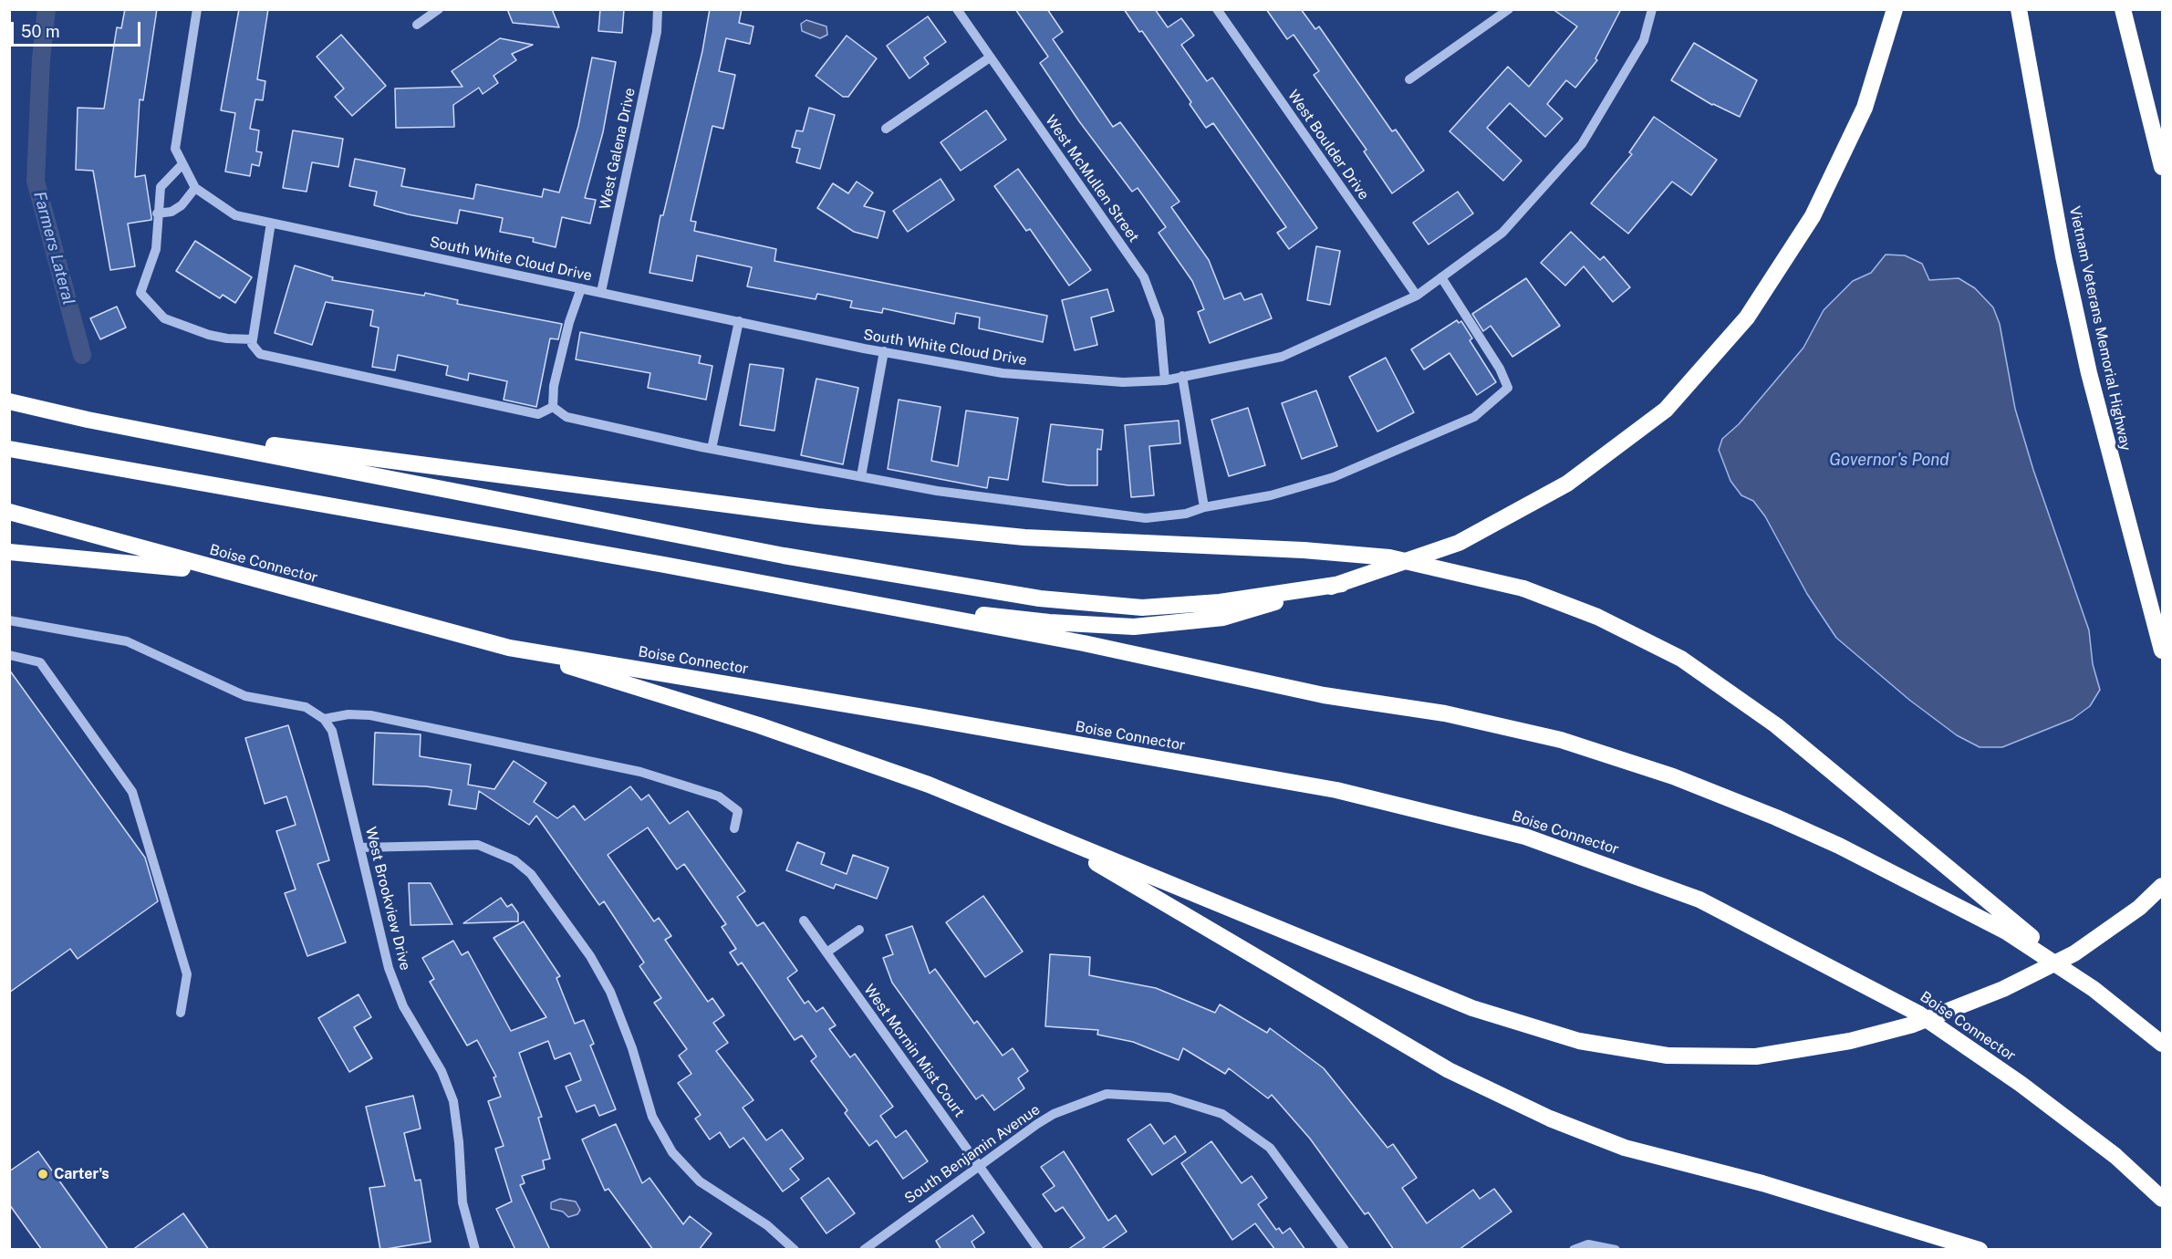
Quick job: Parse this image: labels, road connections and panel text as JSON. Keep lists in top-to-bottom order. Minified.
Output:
{"streets":{"highway":["Vietnam Veterans Memorial Highway","Boise Connector"],"street":["West Boulder Drive","West Galena Drive","West McMullen Street","South White Cloud Drive","West Brookview Drive","West Mornin Mist Court","South Benjamin Avenue"]},"crossings":[["West Boulder Drive","South White Cloud Drive"],["West Galena Drive","South White Cloud Drive"],["West McMullen Street","South White Cloud Drive"],["West Mornin Mist Court","South Benjamin Avenue"]],"water":["Farmers Lateral","Governor's Pond"],"places":["Carter's"],"scale_bar":"50 m"}
